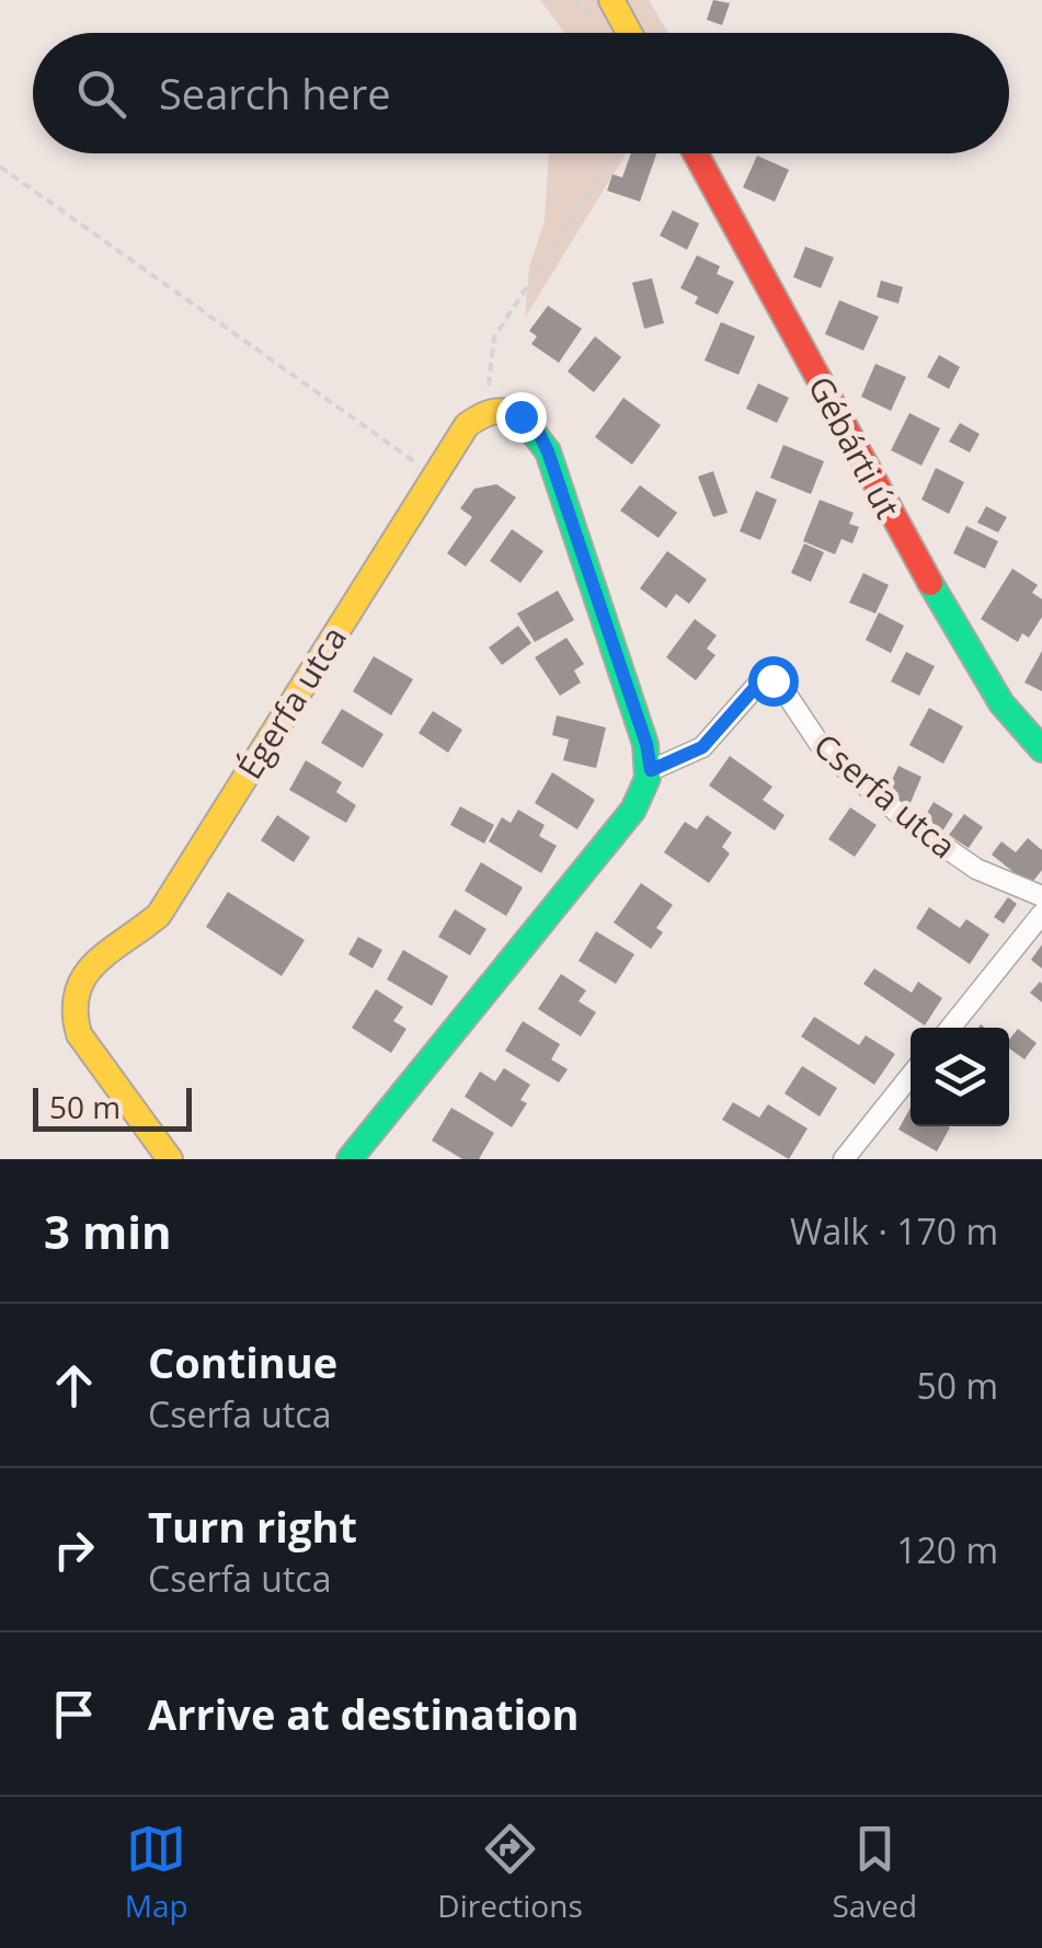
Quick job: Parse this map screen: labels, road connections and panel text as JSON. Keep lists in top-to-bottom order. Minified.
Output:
{"streets":{"street":["Gébárti út","Égerfa utca","Cserfa utca"]},"scale_bar":"50 m","page":{"search":"Search here","scale":"50 m","heading":["3 min","Walk · 170 m"],"list":[["Continue","Cserfa utca","50 m"],["Turn right","Cserfa utca","120 m"],"Arrive at destination"],"nav":["Map","Directions","Saved"]}}
